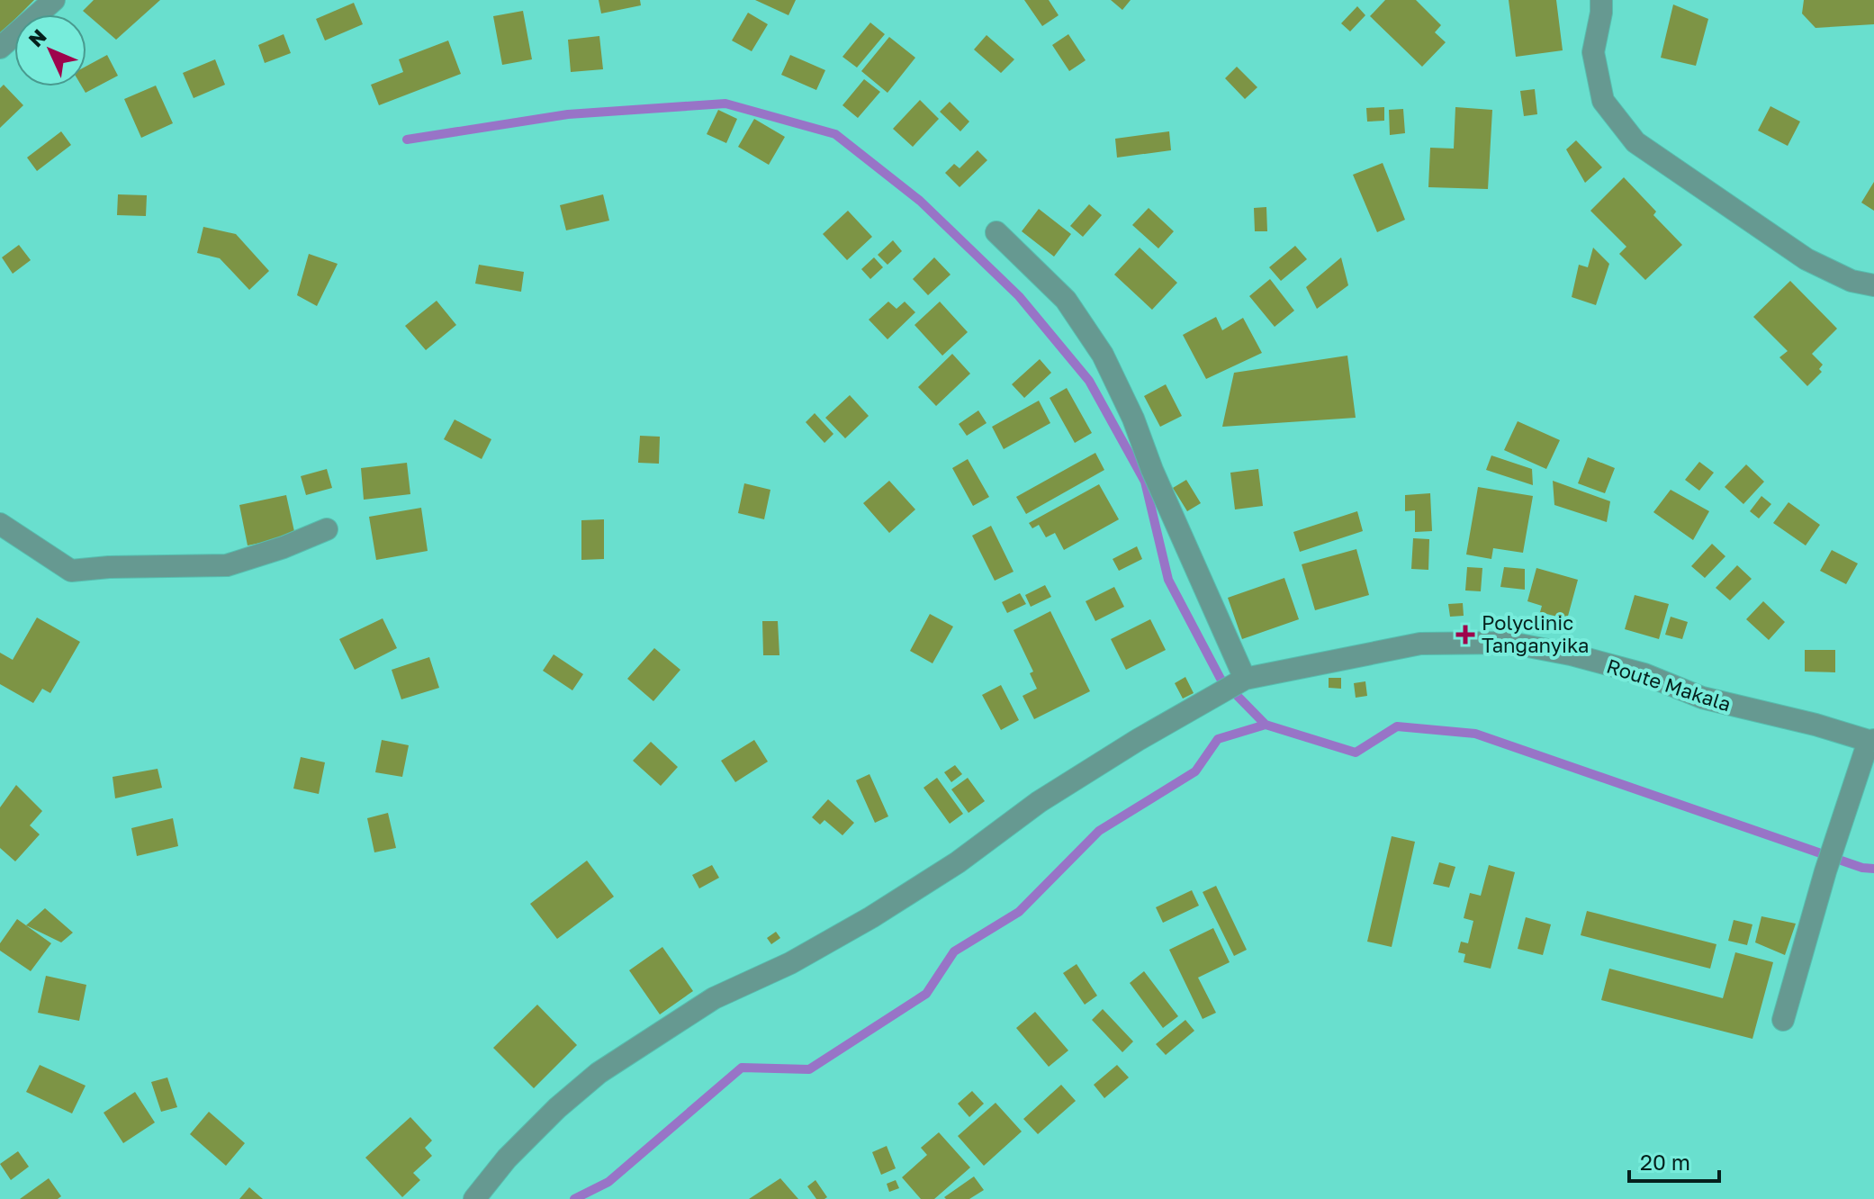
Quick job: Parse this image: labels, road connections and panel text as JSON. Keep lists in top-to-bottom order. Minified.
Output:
{"streets":{"street":["Route Makala"]},"places":{"health":["Polyclinic Tanganyika"]},"scale_bar":"20 m","north":"top left"}
